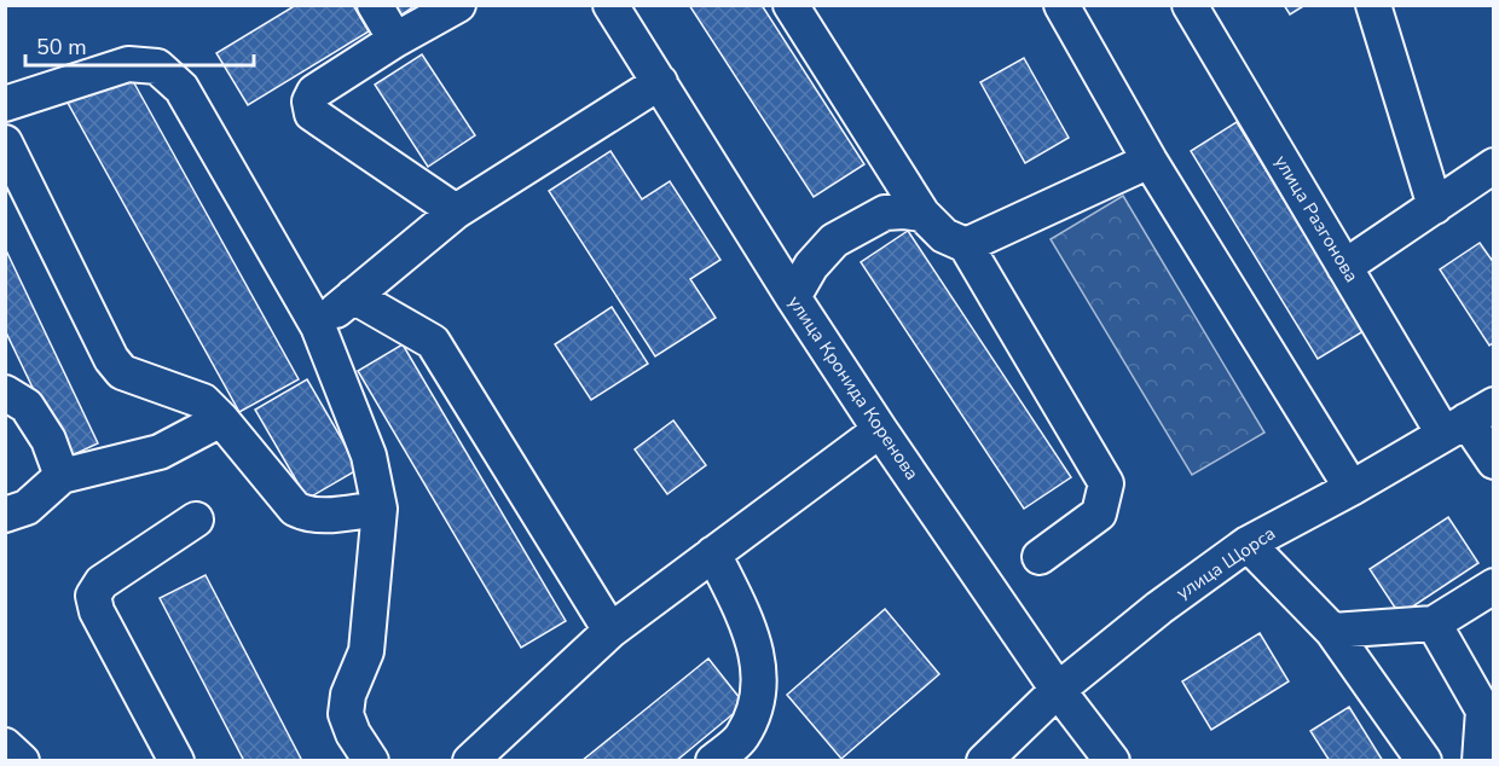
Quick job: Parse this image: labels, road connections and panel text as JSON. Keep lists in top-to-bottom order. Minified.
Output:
{"streets":{"street":["улица Разгонова","улица Кронида Коренова","улица Щорса"]},"crossings":[["улица Разгонова","улица Щорса"],["улица Кронида Коренова","улица Щорса"]],"scale_bar":"50 m"}
